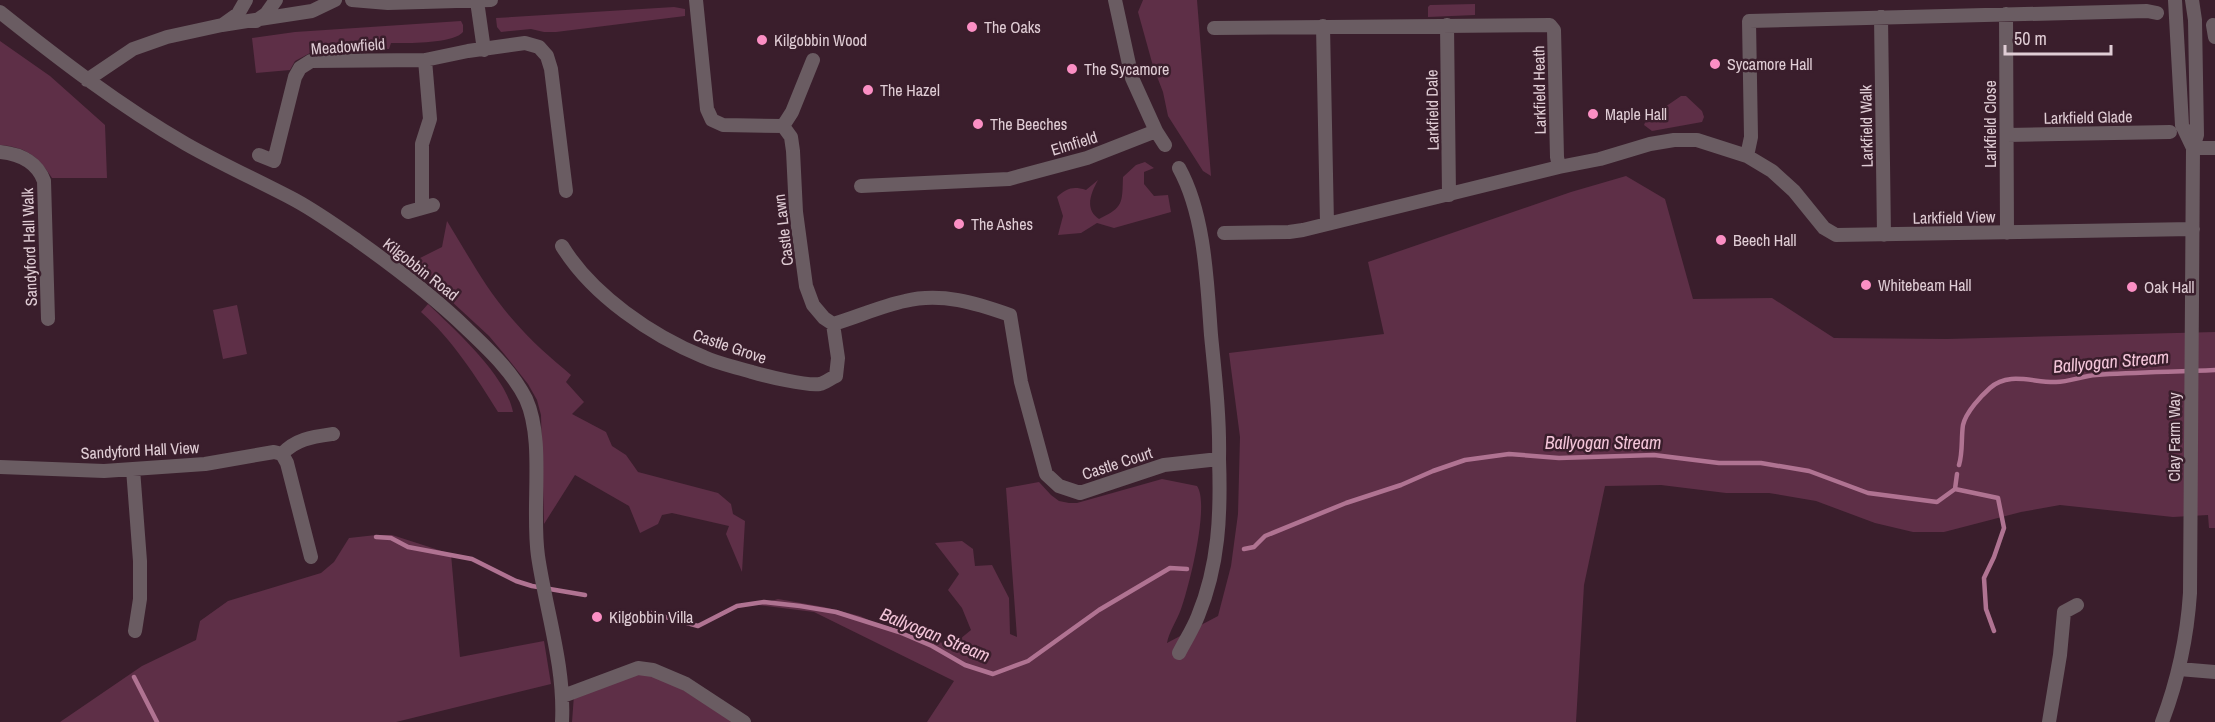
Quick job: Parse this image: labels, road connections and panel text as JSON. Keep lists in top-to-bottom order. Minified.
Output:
{"streets":{"street":["Meadowfield","Larkfield Heath","Larkfield Dale","Larkfield Glade","Larkfield Close","Larkfield Walk","Elmfield","Larkfield View","Castle Lawn","Sandyford Hall Walk","Kilgobbin Road","Castle Grove","Clay Farm Way","Sandyford Hall View","Castle Court"]},"crossings":[["Larkfield Heath","Larkfield Dale"],["Larkfield Glade","Larkfield Close"],["Larkfield Close","Larkfield View"],["Larkfield Walk","Larkfield View"],["Larkfield View","Clay Farm Way"],["Castle Lawn","Castle Grove"],["Castle Lawn","Castle Court"],["Castle Grove","Castle Court"]],"water":["Ballyogan Stream"],"places":["The Oaks","Kilgobbin Wood","Sycamore Hall","The Sycamore","The Hazel","Maple Hall","The Beeches","The Ashes","Beech Hall","Whitebeam Hall","Oak Hall","Kilgobbin Villa"],"scale_bar":"50 m"}
